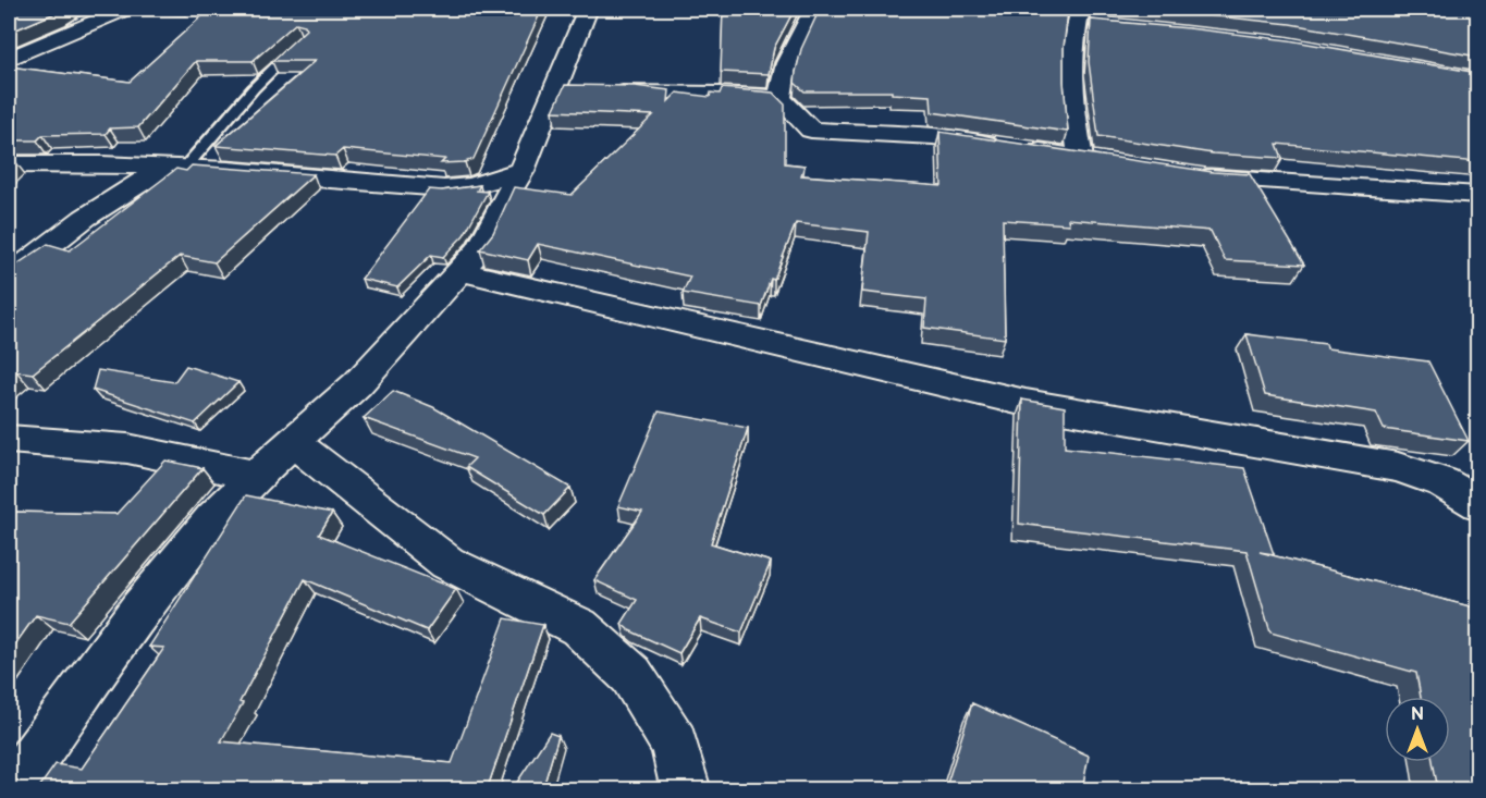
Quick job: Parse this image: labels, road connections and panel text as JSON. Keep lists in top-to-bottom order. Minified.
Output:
{"north":"top"}
